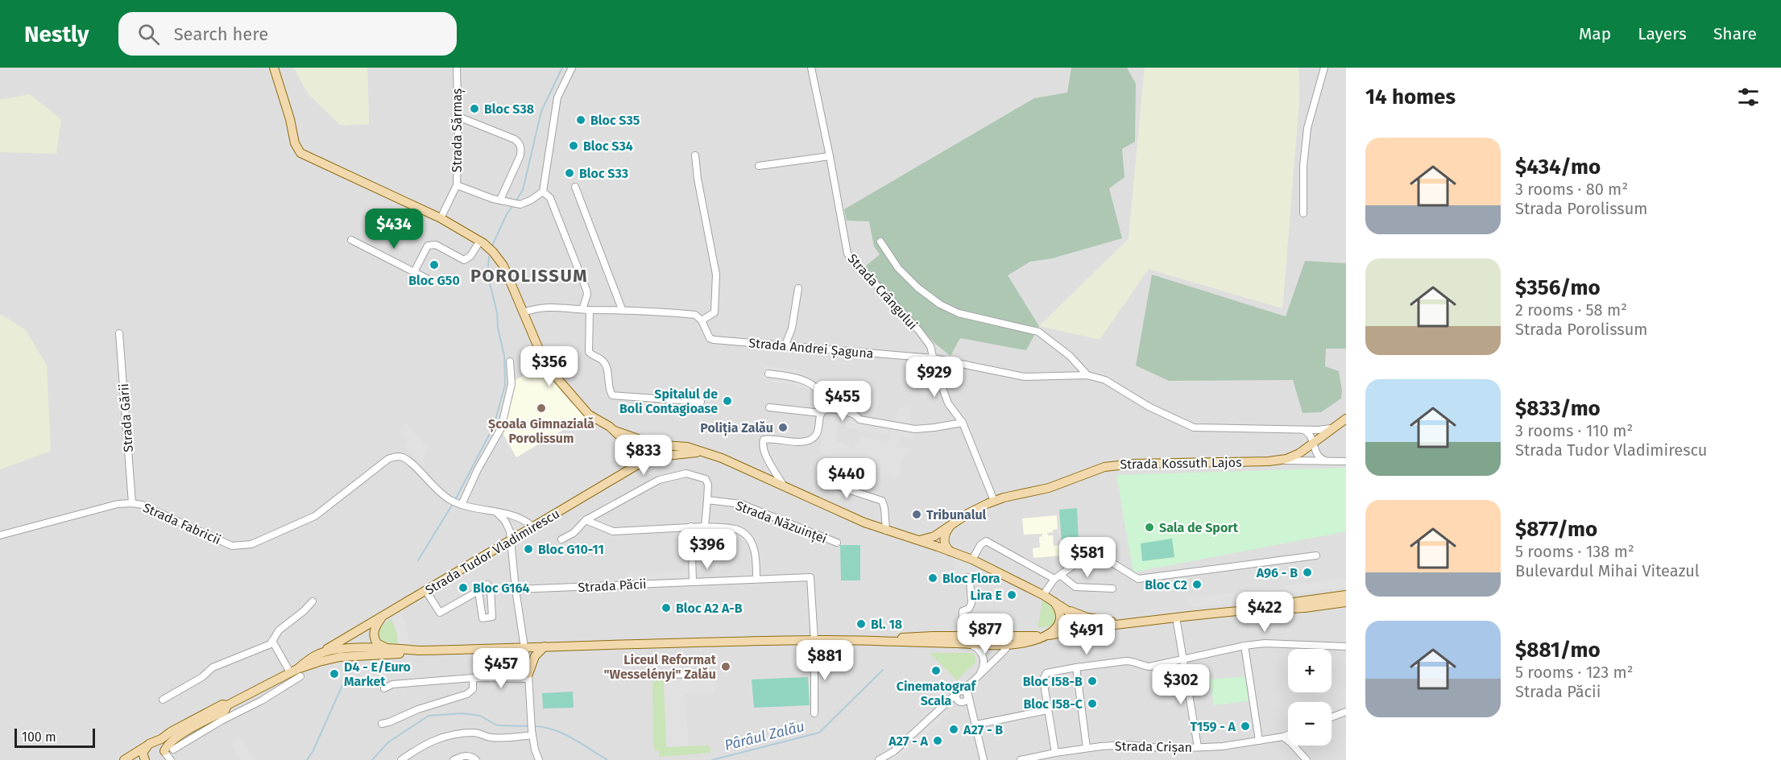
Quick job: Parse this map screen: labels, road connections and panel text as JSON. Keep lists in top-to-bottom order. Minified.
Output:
{"streets":{"main road":["Strada Kossuth Lajos","Strada Tudor Vladimirescu"],"street":["Strada Sărmaș","Strada Crângului","Strada Andrei Șaguna","Strada Gării","Strada Năzuinței","Strada Fabricii","Strada Păcii","Strada Crișan"]},"crossings":[["Strada Crângului","Strada Andrei Șaguna"],["Strada Crângului","Strada Kossuth Lajos"],["Strada Andrei Șaguna","Strada Kossuth Lajos"],["Strada Gării","Strada Fabricii"],["Strada Kossuth Lajos","Strada Tudor Vladimirescu"],["Strada Fabricii","Strada Tudor Vladimirescu"]],"districts":["POROLISSUM"],"water":["Pârâul Zalău"],"places":["Bloc S38","Bloc S35","Bloc S34","Bloc S33","Bloc G50","Spitalul de Boli Contagioase","Școala Gimnazială Porolissum","Poliția Zalău","Tribunalul","Sala de Sport","Bloc G10-11","A96 - B","Bloc Flora","Bloc C2","Bloc G164","Lira E","Bloc A2 A-B","Bl. 18","Liceul Reformat \"Wesselényi\" Zalău","Cinematograf Scala","D4 - E/Euro Market","Bloc I58-B","Bloc I58-C","T159 - A","A27 - B","A27 - A"],"scale_bar":"100 m","page":{"header":"Nestly","search":"Search here","nav":["Map","Layers","Share"],"heading":"14 homes","list":[{"name":"$434/mo","note":"3 rooms · 80 m² · Strada Porolissum"},{"name":"$356/mo","note":"2 rooms · 58 m² · Strada Porolissum"},{"name":"$833/mo","note":"3 rooms · 110 m² · Strada Tudor Vladimirescu"},{"name":"$877/mo","note":"5 rooms · 138 m² · Bulevardul Mihai Viteazul"},{"name":"$881/mo","note":"5 rooms · 123 m² · Strada Păcii"}],"price":["$434","$356","$929","$455","$833","$440","$396","$581","$422","$877","$491","$881","$457","$302"],"map_buttons":["+","−"],"scale":"100 m"}}
